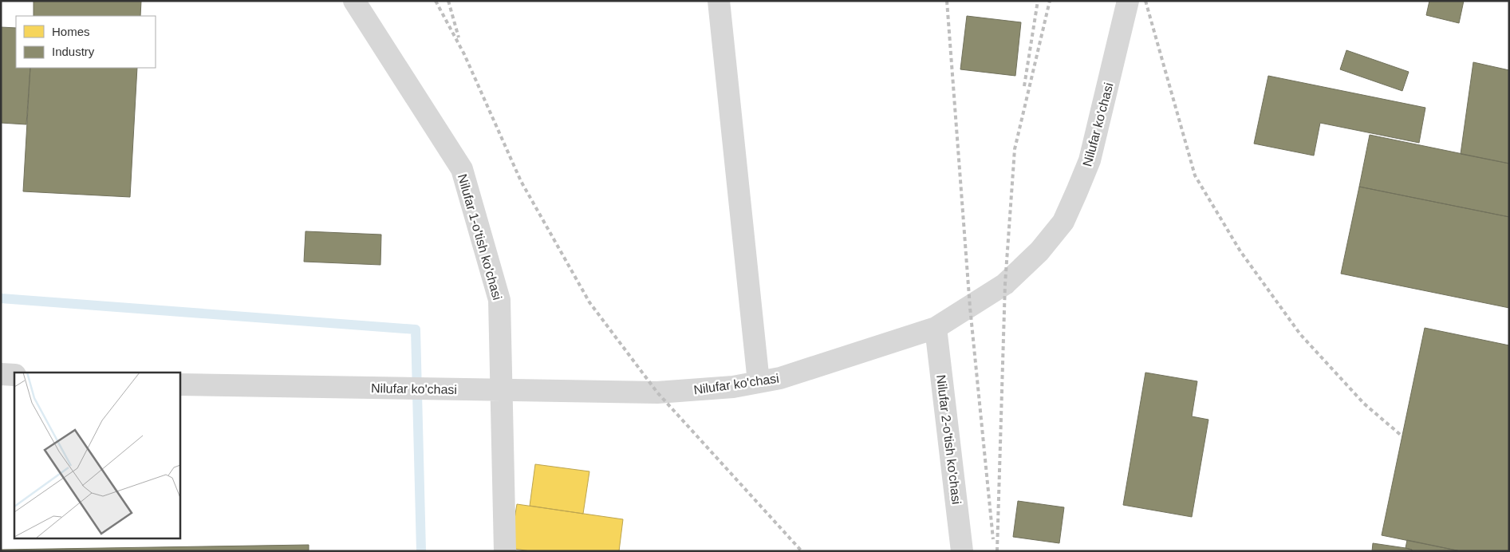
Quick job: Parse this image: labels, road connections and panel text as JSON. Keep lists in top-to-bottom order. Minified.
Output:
{"streets":{"street":["Nilufar ko'chasi","Nilufar 1-o'tish ko'chasi","Nilufar 2-o'tish ko'chasi"]},"crossings":[["Nilufar ko'chasi","Nilufar 1-o'tish ko'chasi"],["Nilufar ko'chasi","Nilufar 2-o'tish ko'chasi"]],"legend":["Homes","Industry"]}
